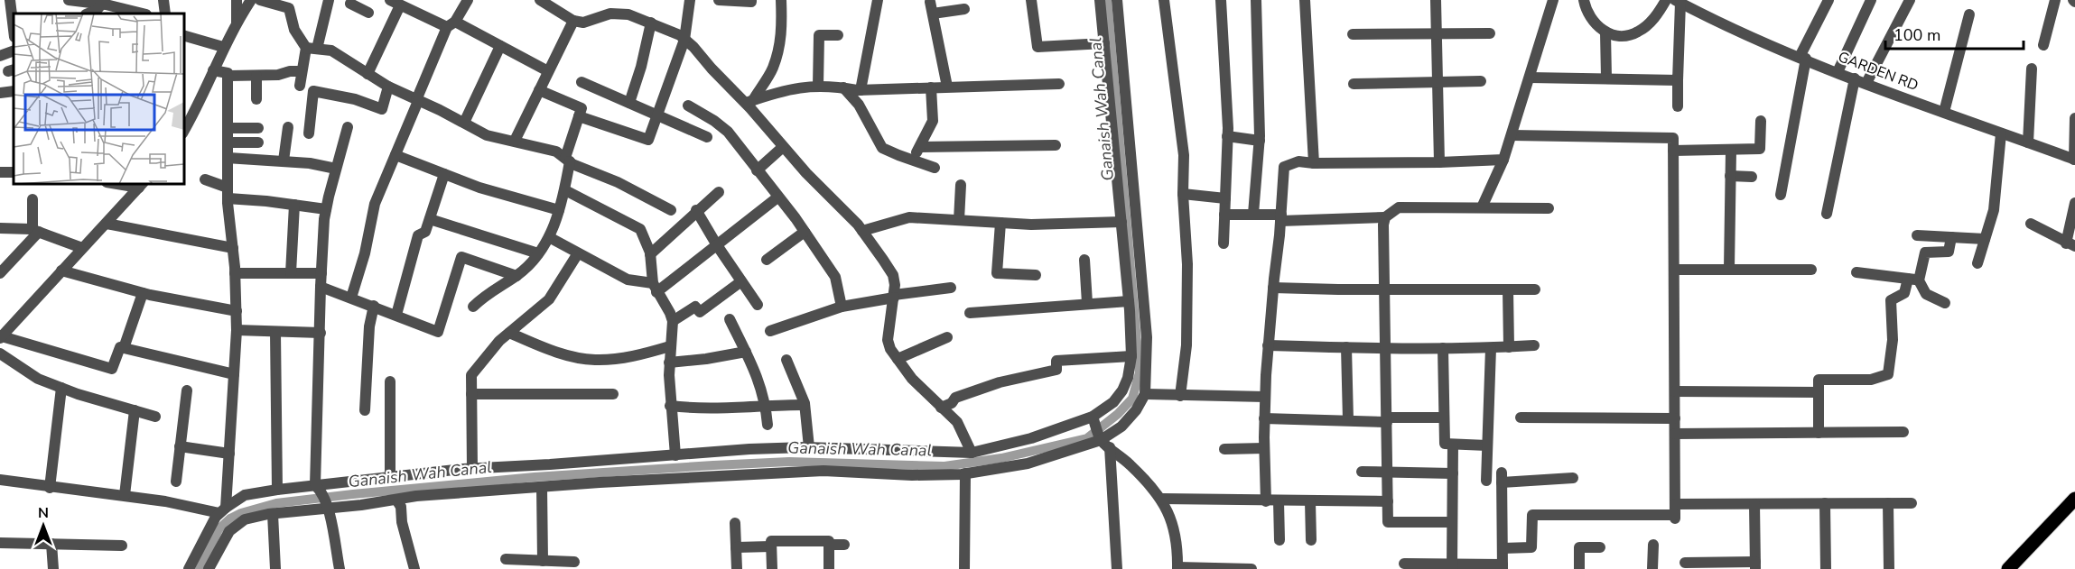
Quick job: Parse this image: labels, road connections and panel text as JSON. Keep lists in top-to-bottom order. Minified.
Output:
{"streets":{"street":["GARDEN RD"]},"water":["Ganaish Wah Canal"],"scale_bar":"100 m","north":"top"}
